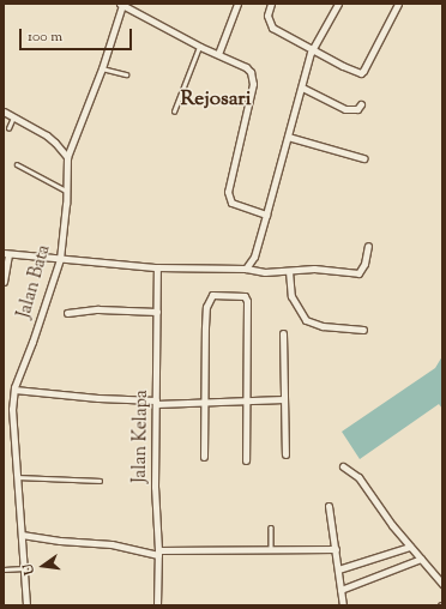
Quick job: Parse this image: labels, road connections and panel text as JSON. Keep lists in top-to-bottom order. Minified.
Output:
{"streets":{"street":["Jalan Bata","Jalan Kelapa"]},"districts":["Rejosari"],"scale_bar":"100 m","north":"left"}
